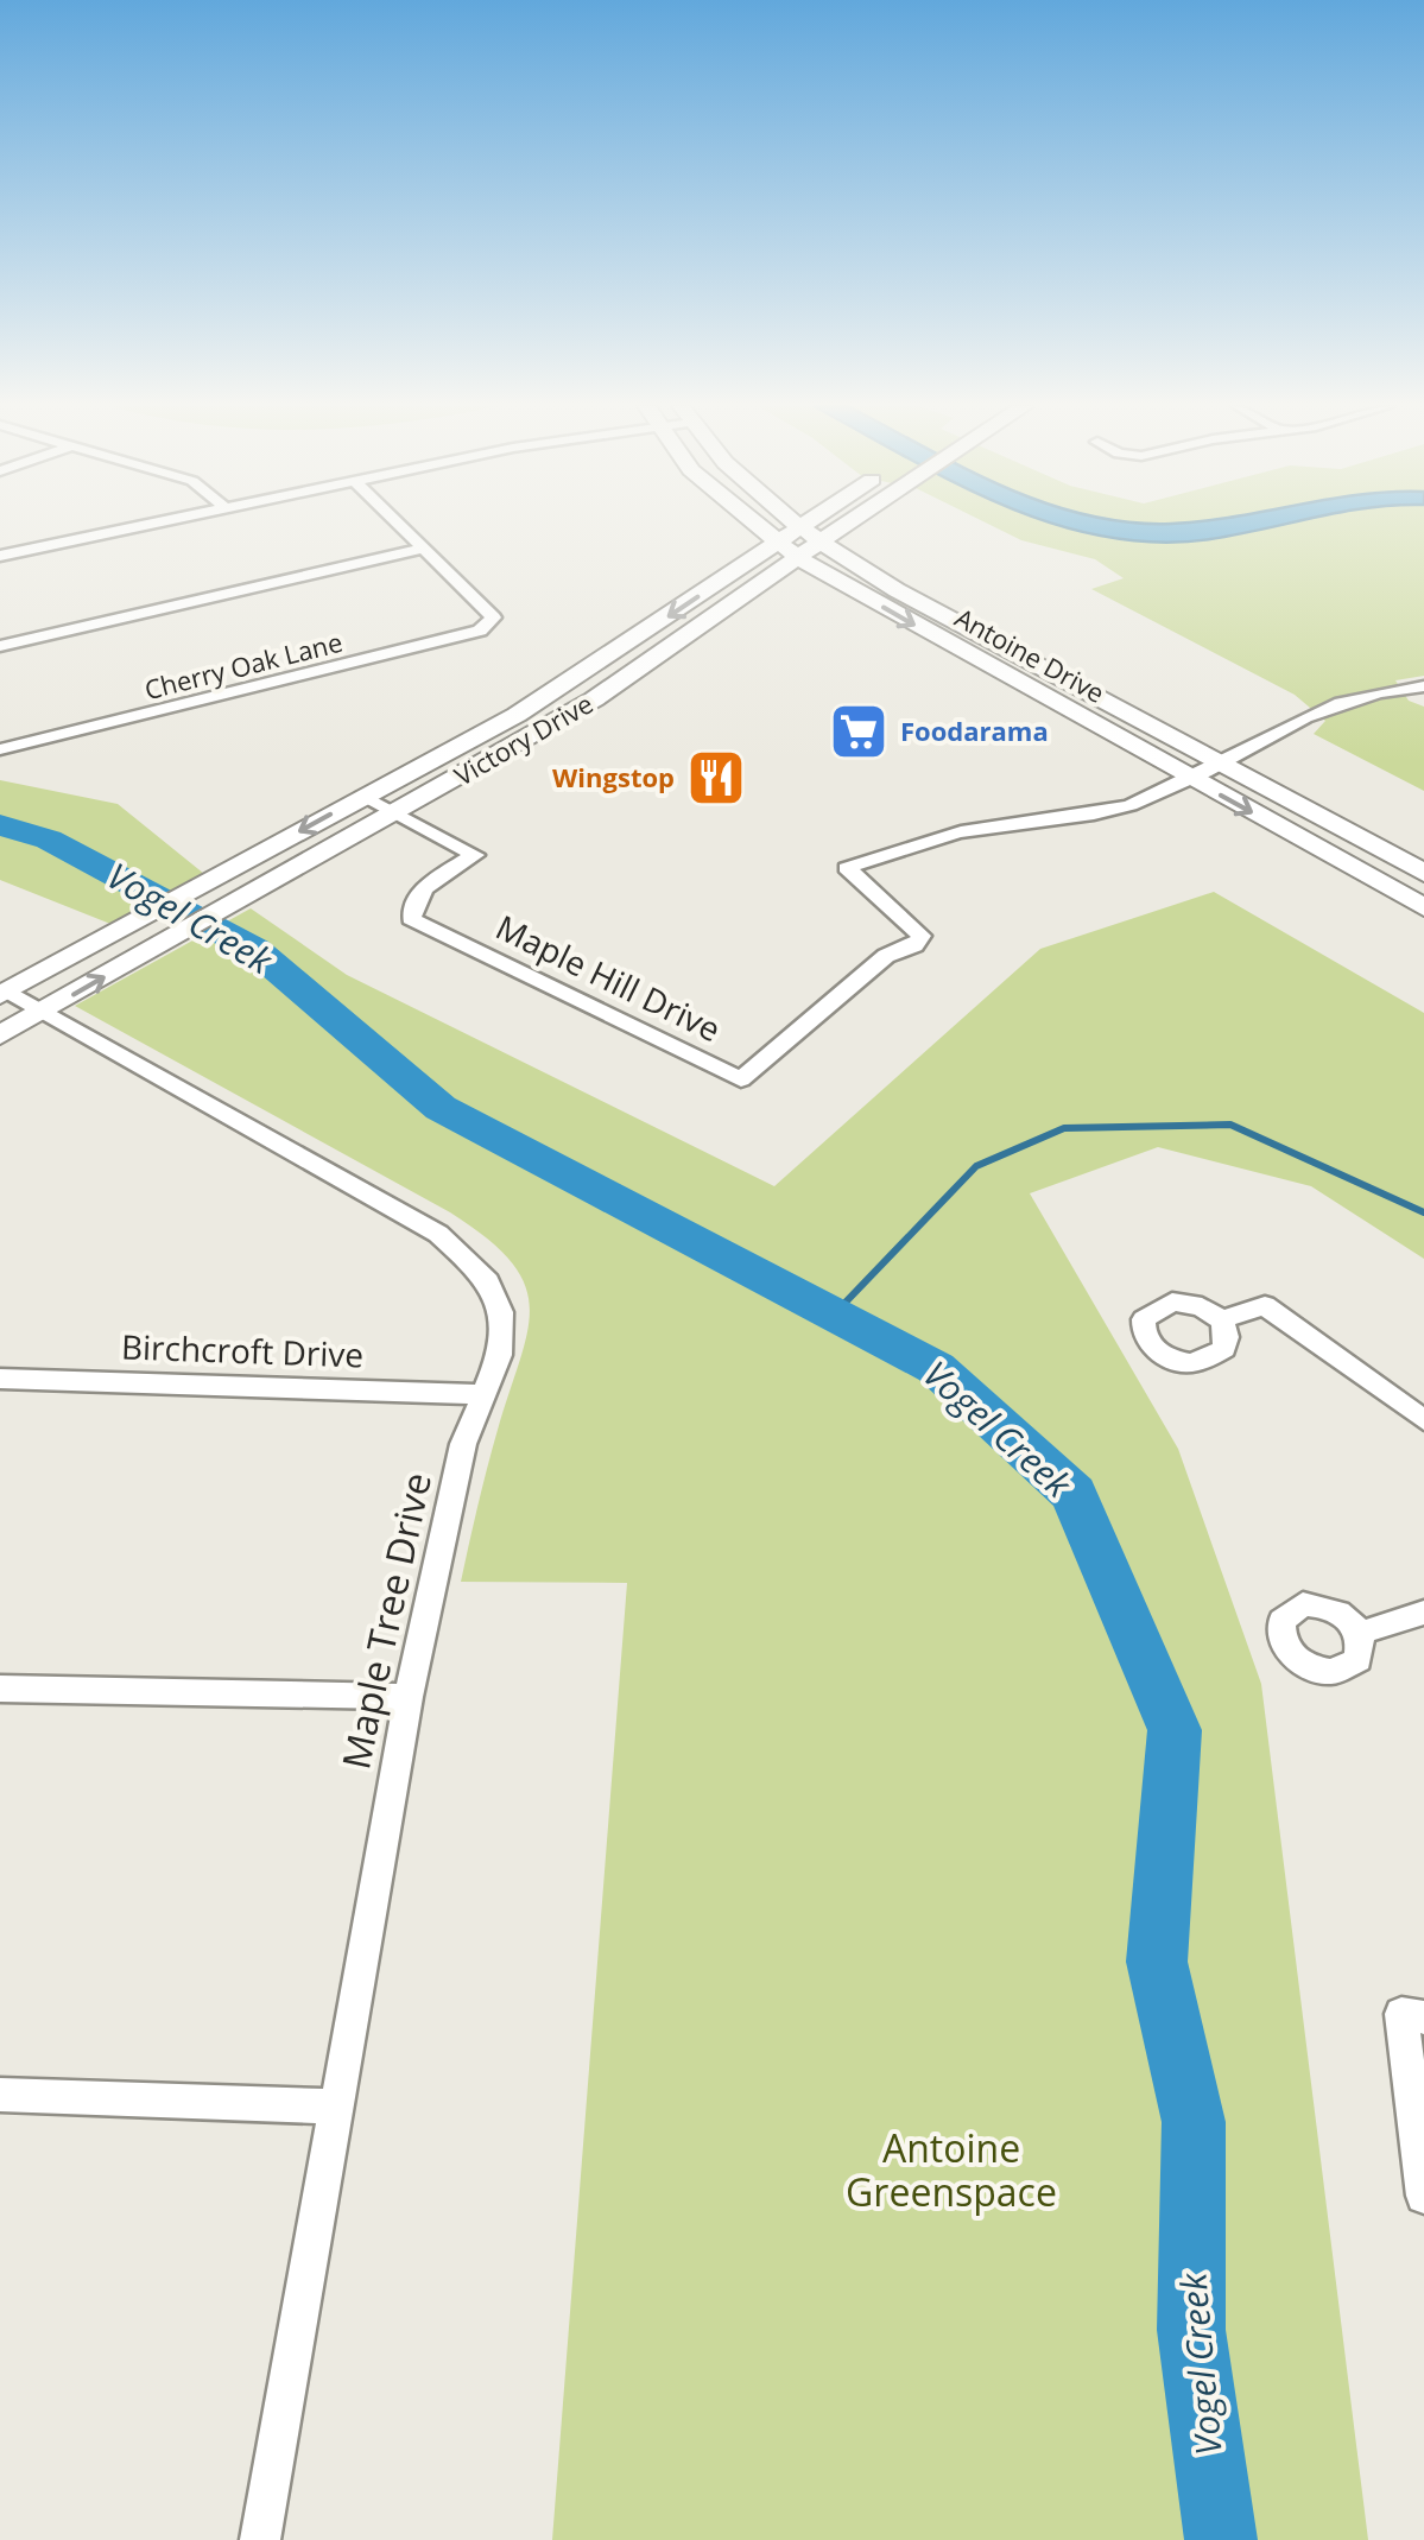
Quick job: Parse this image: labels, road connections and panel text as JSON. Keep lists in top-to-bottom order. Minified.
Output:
{"streets":{"main road":["Antoine Drive","Victory Drive"],"street":["Cherry Oak Lane","Maple Hill Drive","Birchcroft Drive","Maple Tree Drive"]},"crossings":[["Antoine Drive","Victory Drive"],["Antoine Drive","Maple Hill Drive"],["Victory Drive","Maple Hill Drive"],["Victory Drive","Maple Tree Drive"],["Birchcroft Drive","Maple Tree Drive"]],"water":["Vogel Creek"],"parks":["Antoine Greenspace"],"places":{"supermarket":["Foodarama"],"restaurant":["Wingstop"]}}
